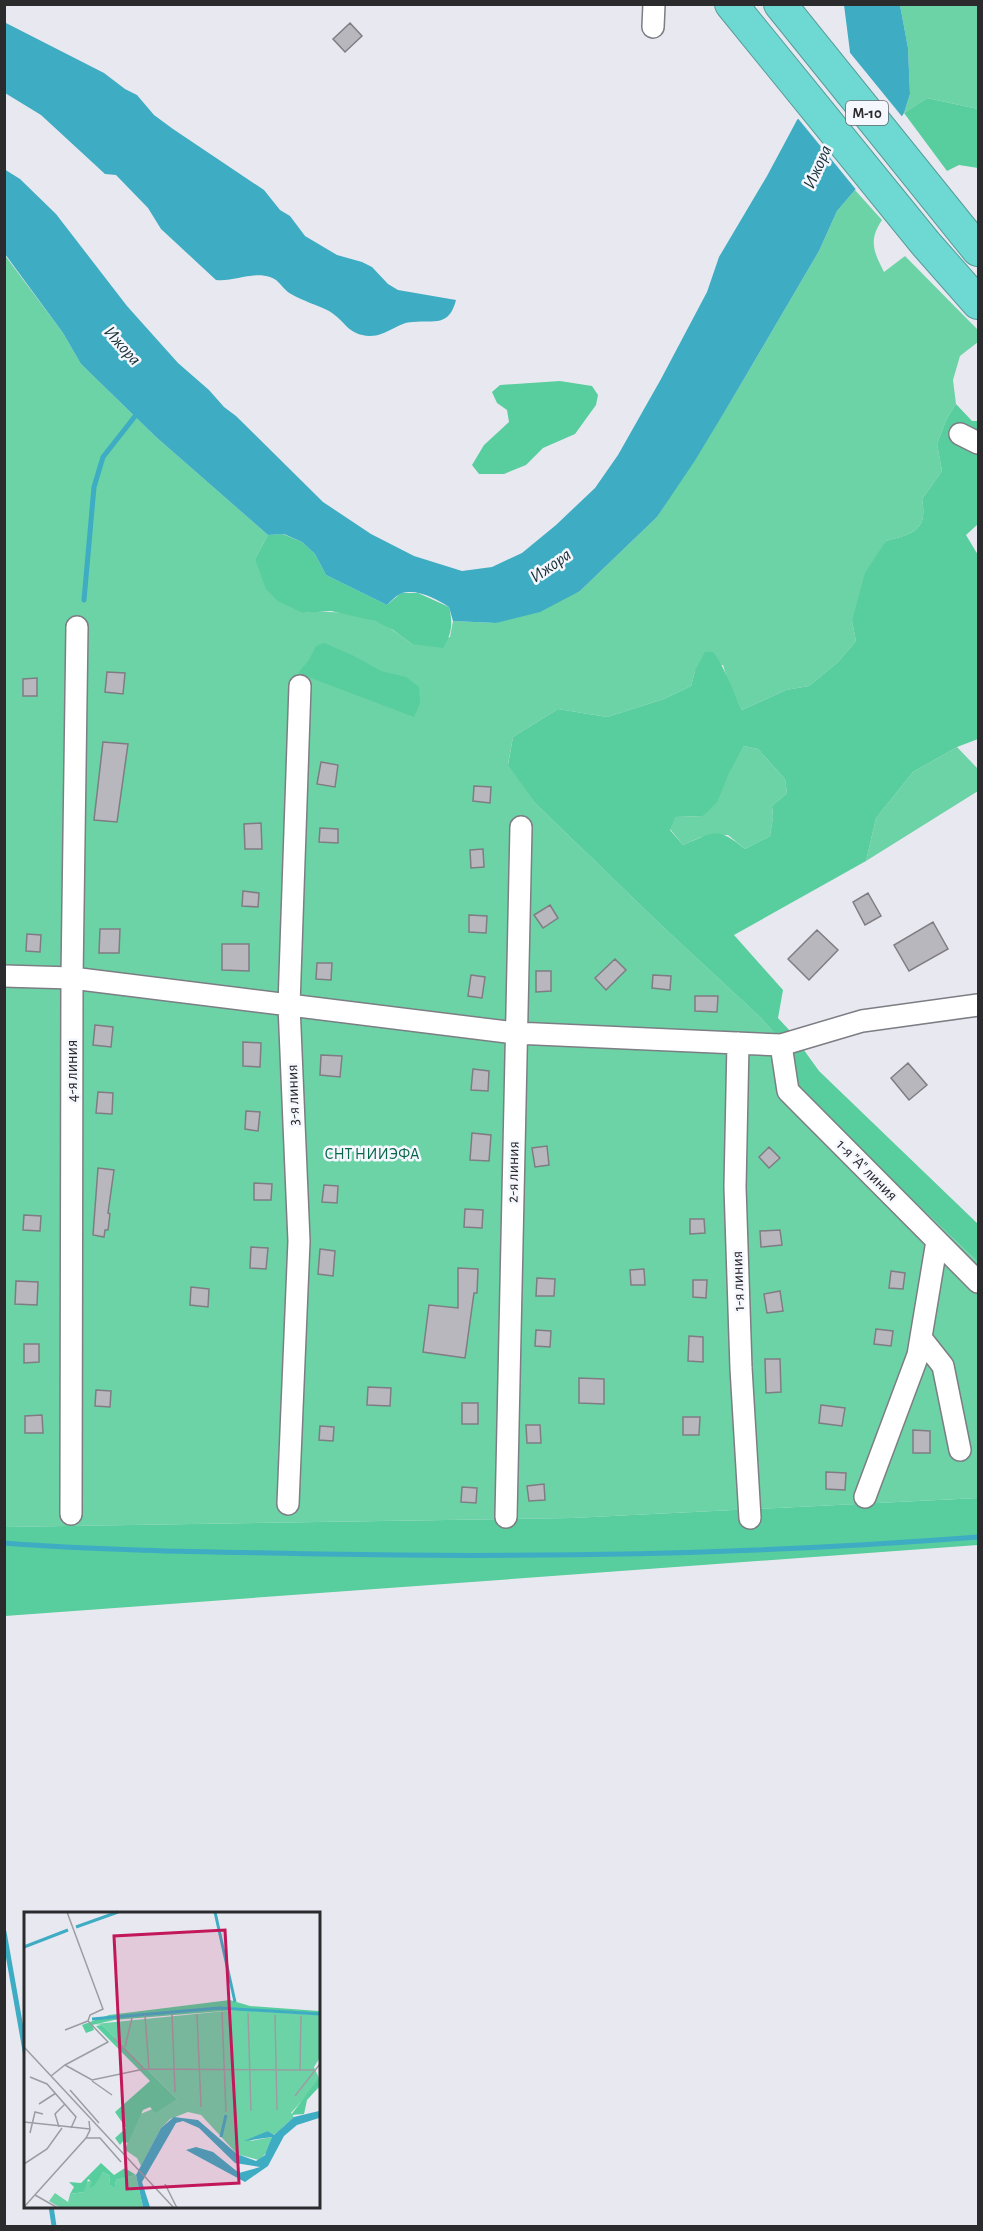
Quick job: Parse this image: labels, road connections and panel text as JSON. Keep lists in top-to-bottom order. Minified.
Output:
{"streets":{"highway":["М-10"],"street":["4-я линия","3-я линия","1-я \"А\" линия","2-я линия","1-я линия"]},"water":["Ижора"],"parks":["СНТ НИИЭФА"]}
